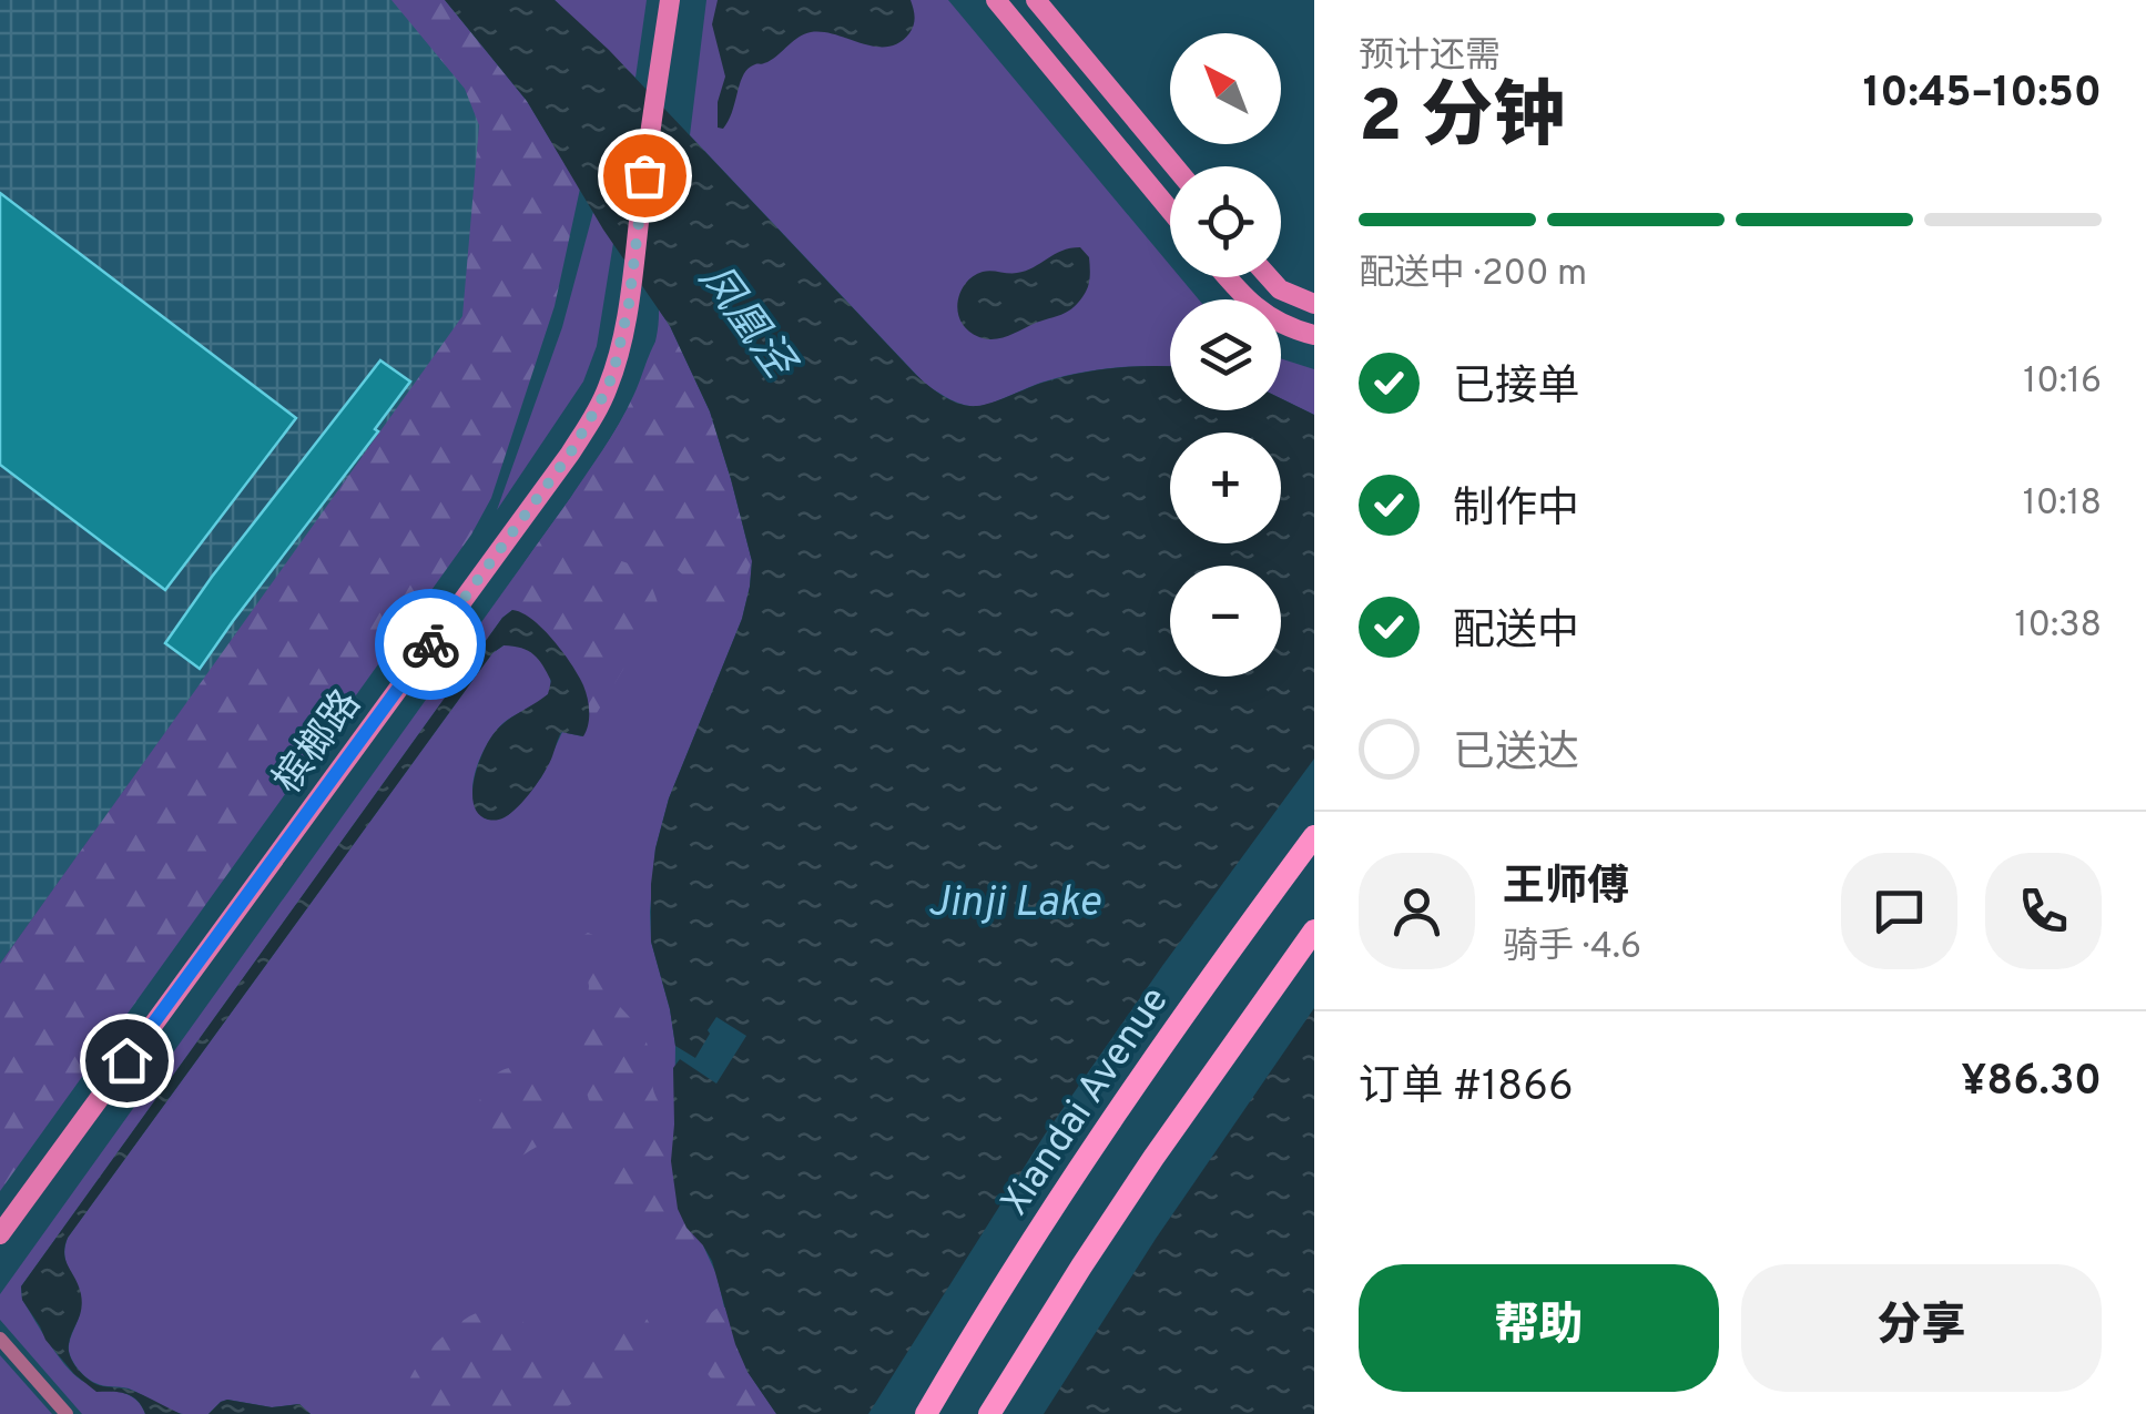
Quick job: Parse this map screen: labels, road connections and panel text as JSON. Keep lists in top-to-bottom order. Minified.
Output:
{"streets":{"main road":["槟榔路","Xiandai Avenue"]},"water":["凤凰泾","Jinji Lake"],"north":"top left","page":{"heading":["2 分钟","预计还需","10:45–10:50"],"panel":["王师傅","骑手 · 4.6","订单 #1866","¥86.30"],"map_buttons":["+","−"],"bar":"配送中 · 200 m","list":[["已接单","10:16"],["制作中","10:18"],["配送中","10:38"],"已送达"],"buttons":["帮助","分享"]}}
